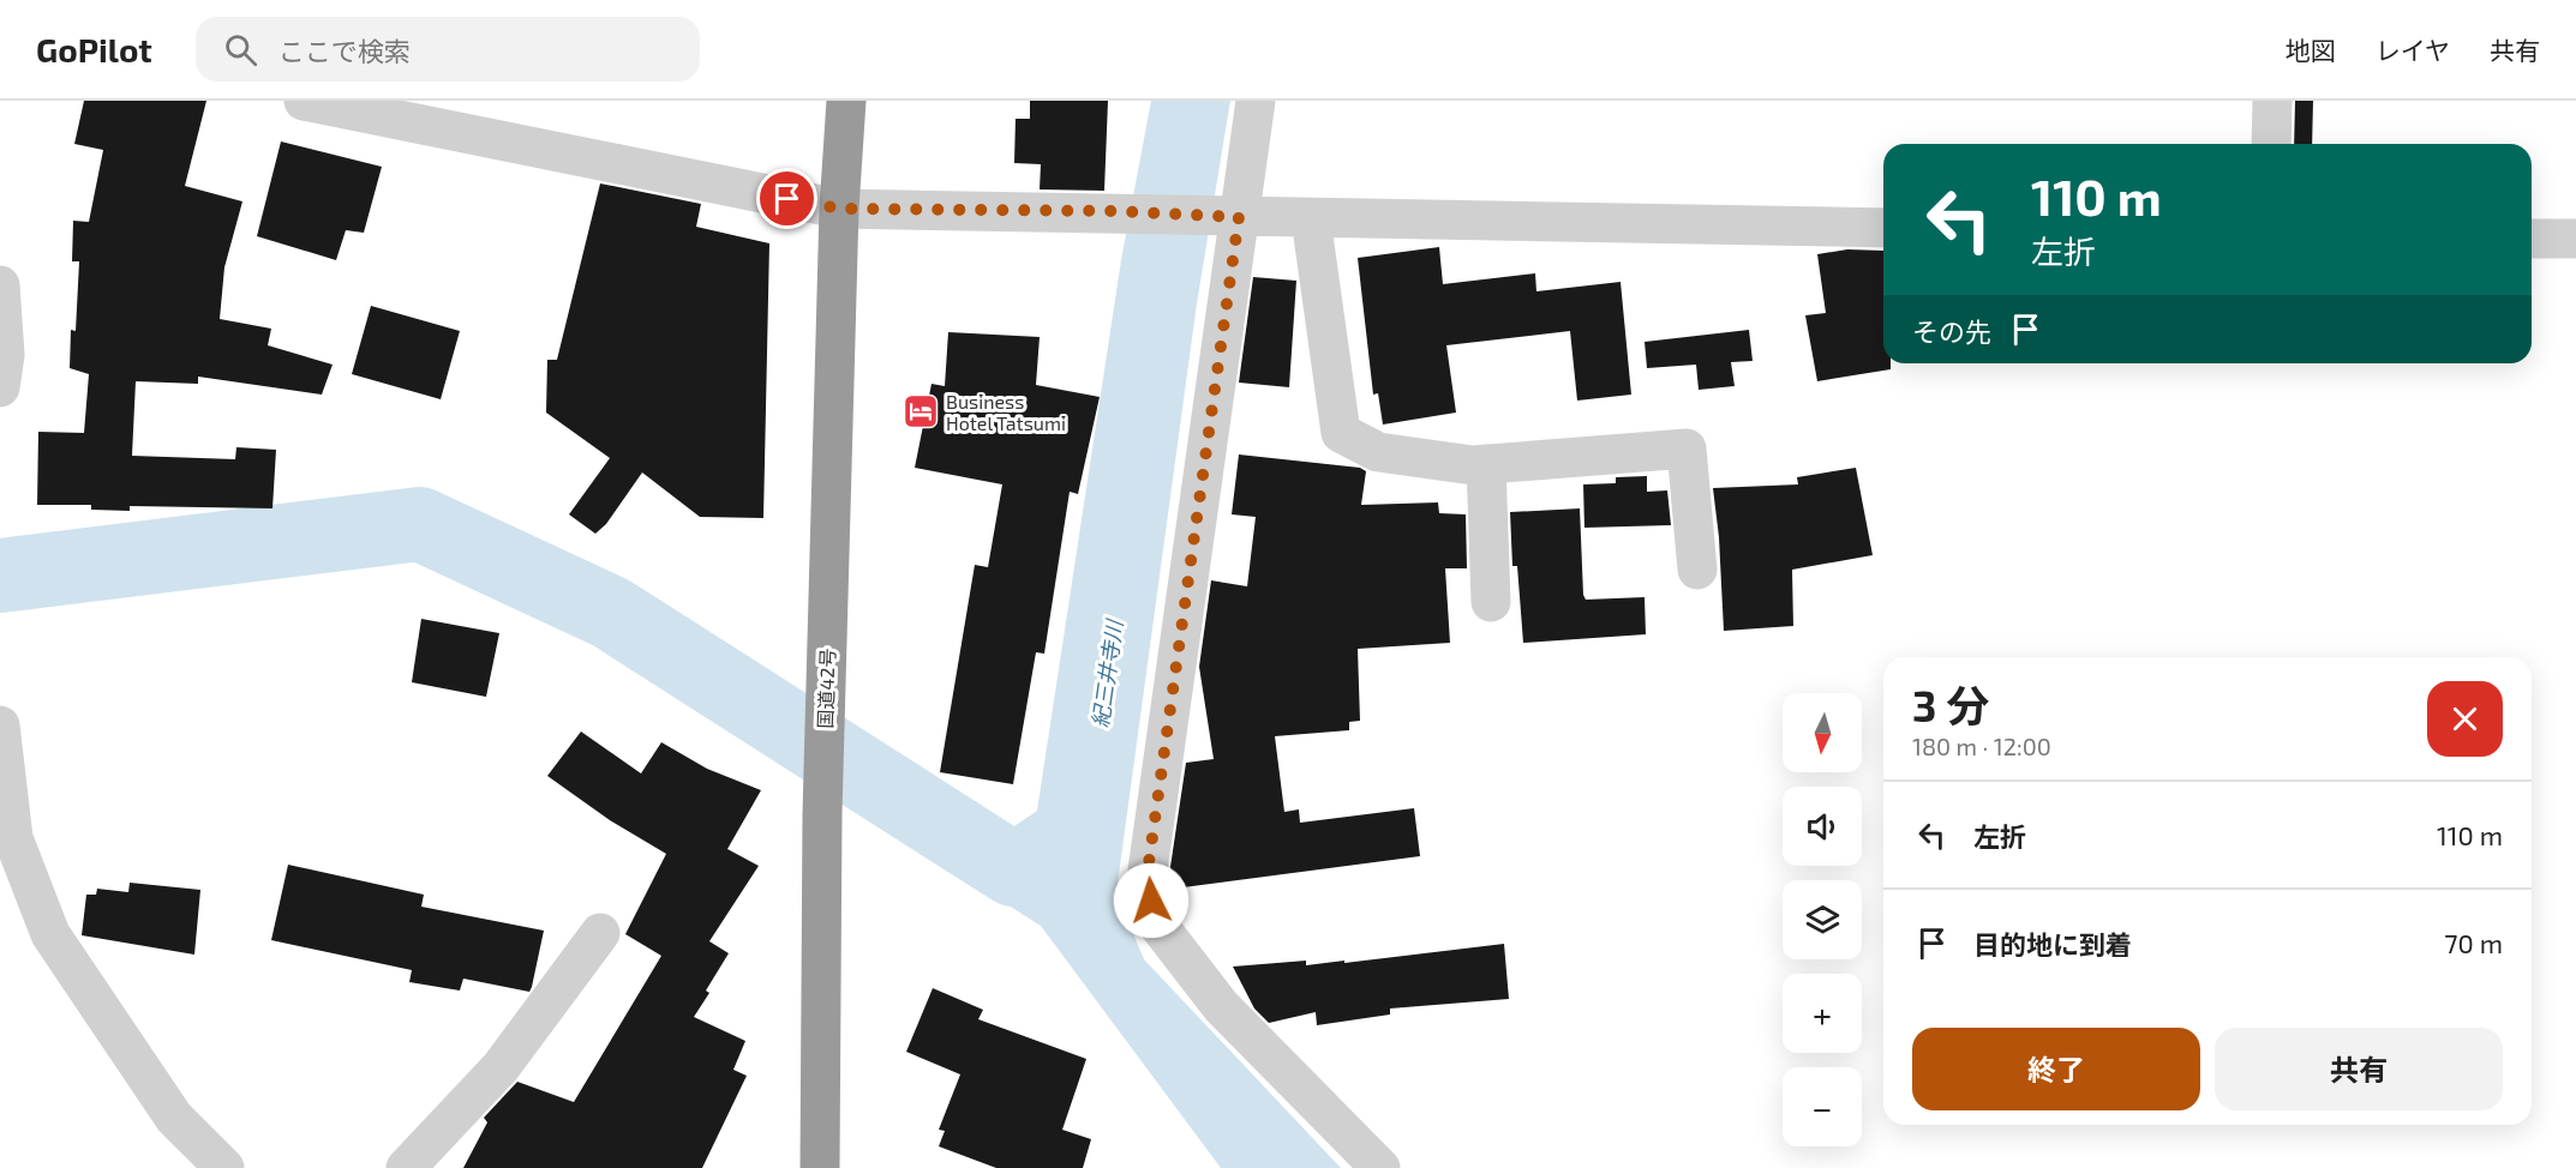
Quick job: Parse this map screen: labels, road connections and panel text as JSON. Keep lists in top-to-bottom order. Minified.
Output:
{"streets":{"highway":["国道42号"]},"water":["紀三井寺川"],"places":{"hotel":["Business Hotel Tatsumi"]},"north":"bottom","page":{"header":"GoPilot","search":"ここで検索","nav":["地図","レイヤ","共有"],"turn":["110 m","左折"],"then":"その先","heading":["3 分","180 m · 12:00"],"map_buttons":["+","−"],"list":[{"name":"左折","value":"110 m"},{"name":"目的地に到着","value":"70 m"}],"buttons":["終了","共有"]}}
